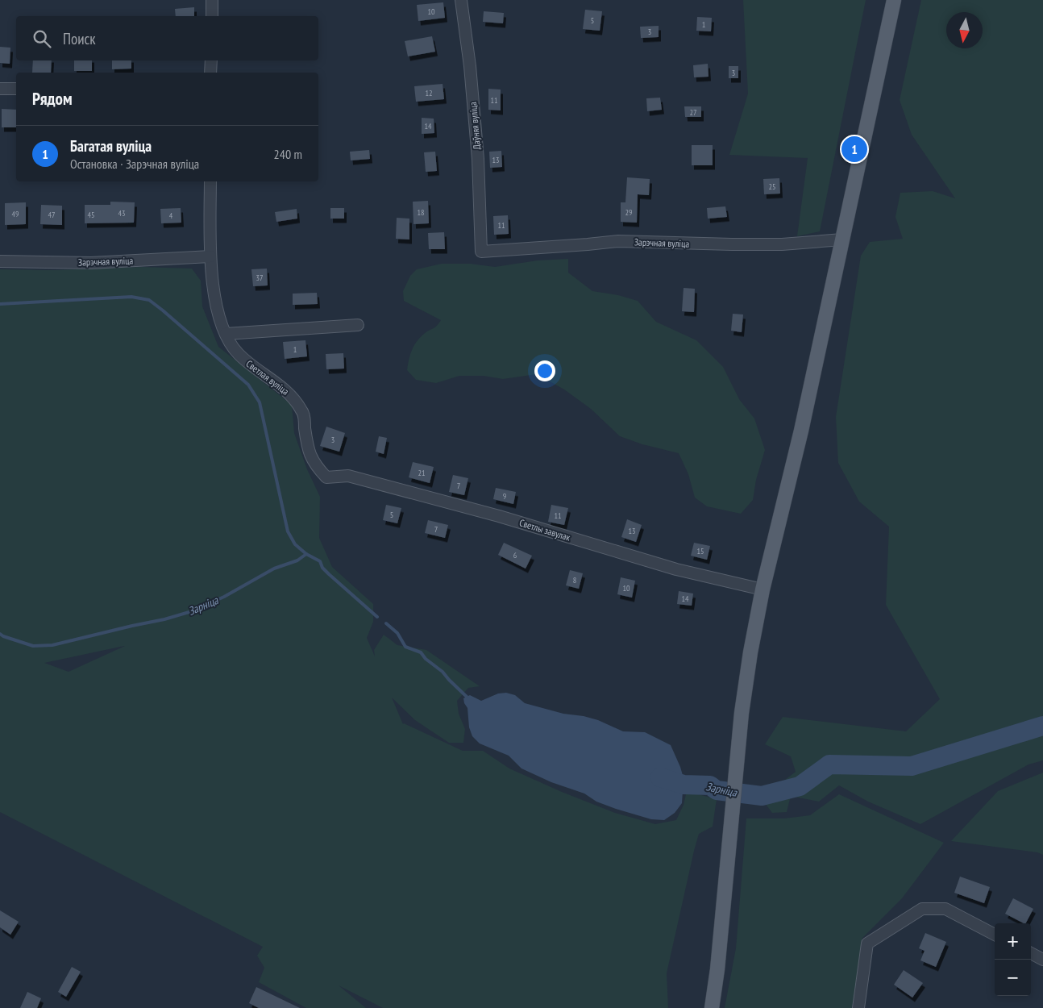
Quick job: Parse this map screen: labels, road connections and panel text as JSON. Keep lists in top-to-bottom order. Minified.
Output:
{"streets":{"street":["Даўняя вуліца","Зарэчная вуліца","Светлая вуліца","Светлы завулак"]},"crossings":[["Даўняя вуліца","Зарэчная вуліца"],["Зарэчная вуліца","Светлая вуліца"],["Светлая вуліца","Светлы завулак"]],"water":["Зарніца"],"house_numbers":["10","5","1","3","3","12","11","27","14","13","25","18","29","43","49","47","45","4","11","37","1","3","21","7","9","5","11","7","13","15","6","8","10","14"],"north":"bottom","page":{"search":"Поиск","heading":"Рядом","list":[{"mark":"1","name":"Багатая вуліца","note":"Остановка · Зарэчная вуліца","value":"240 m"}],"pins":"1","map_buttons":["+","−"]}}
